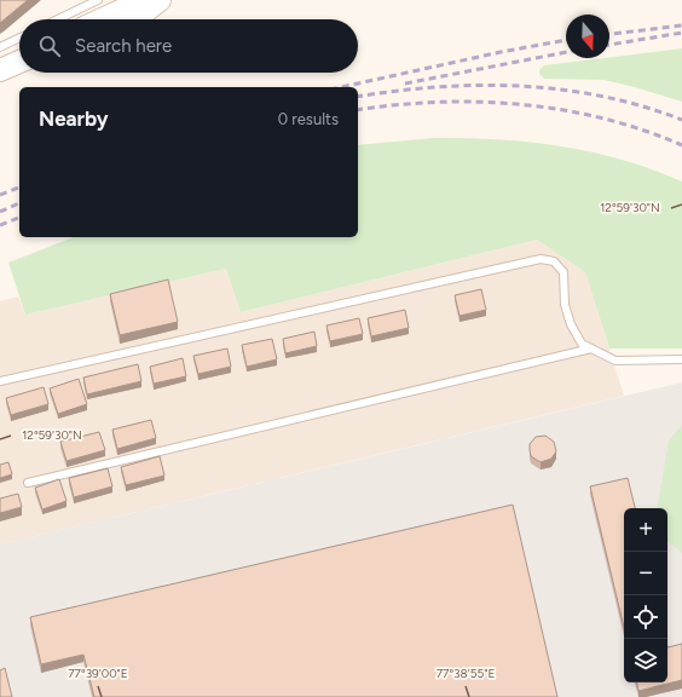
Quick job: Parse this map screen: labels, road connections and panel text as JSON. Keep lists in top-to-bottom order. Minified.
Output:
{"north":"bottom","page":{"search":"Search here","heading":["Nearby","0 results"],"map_buttons":["+","−"]},"coordinates":["12°59'30\"N","77°39'00\"E","77°38'55\"E"]}
